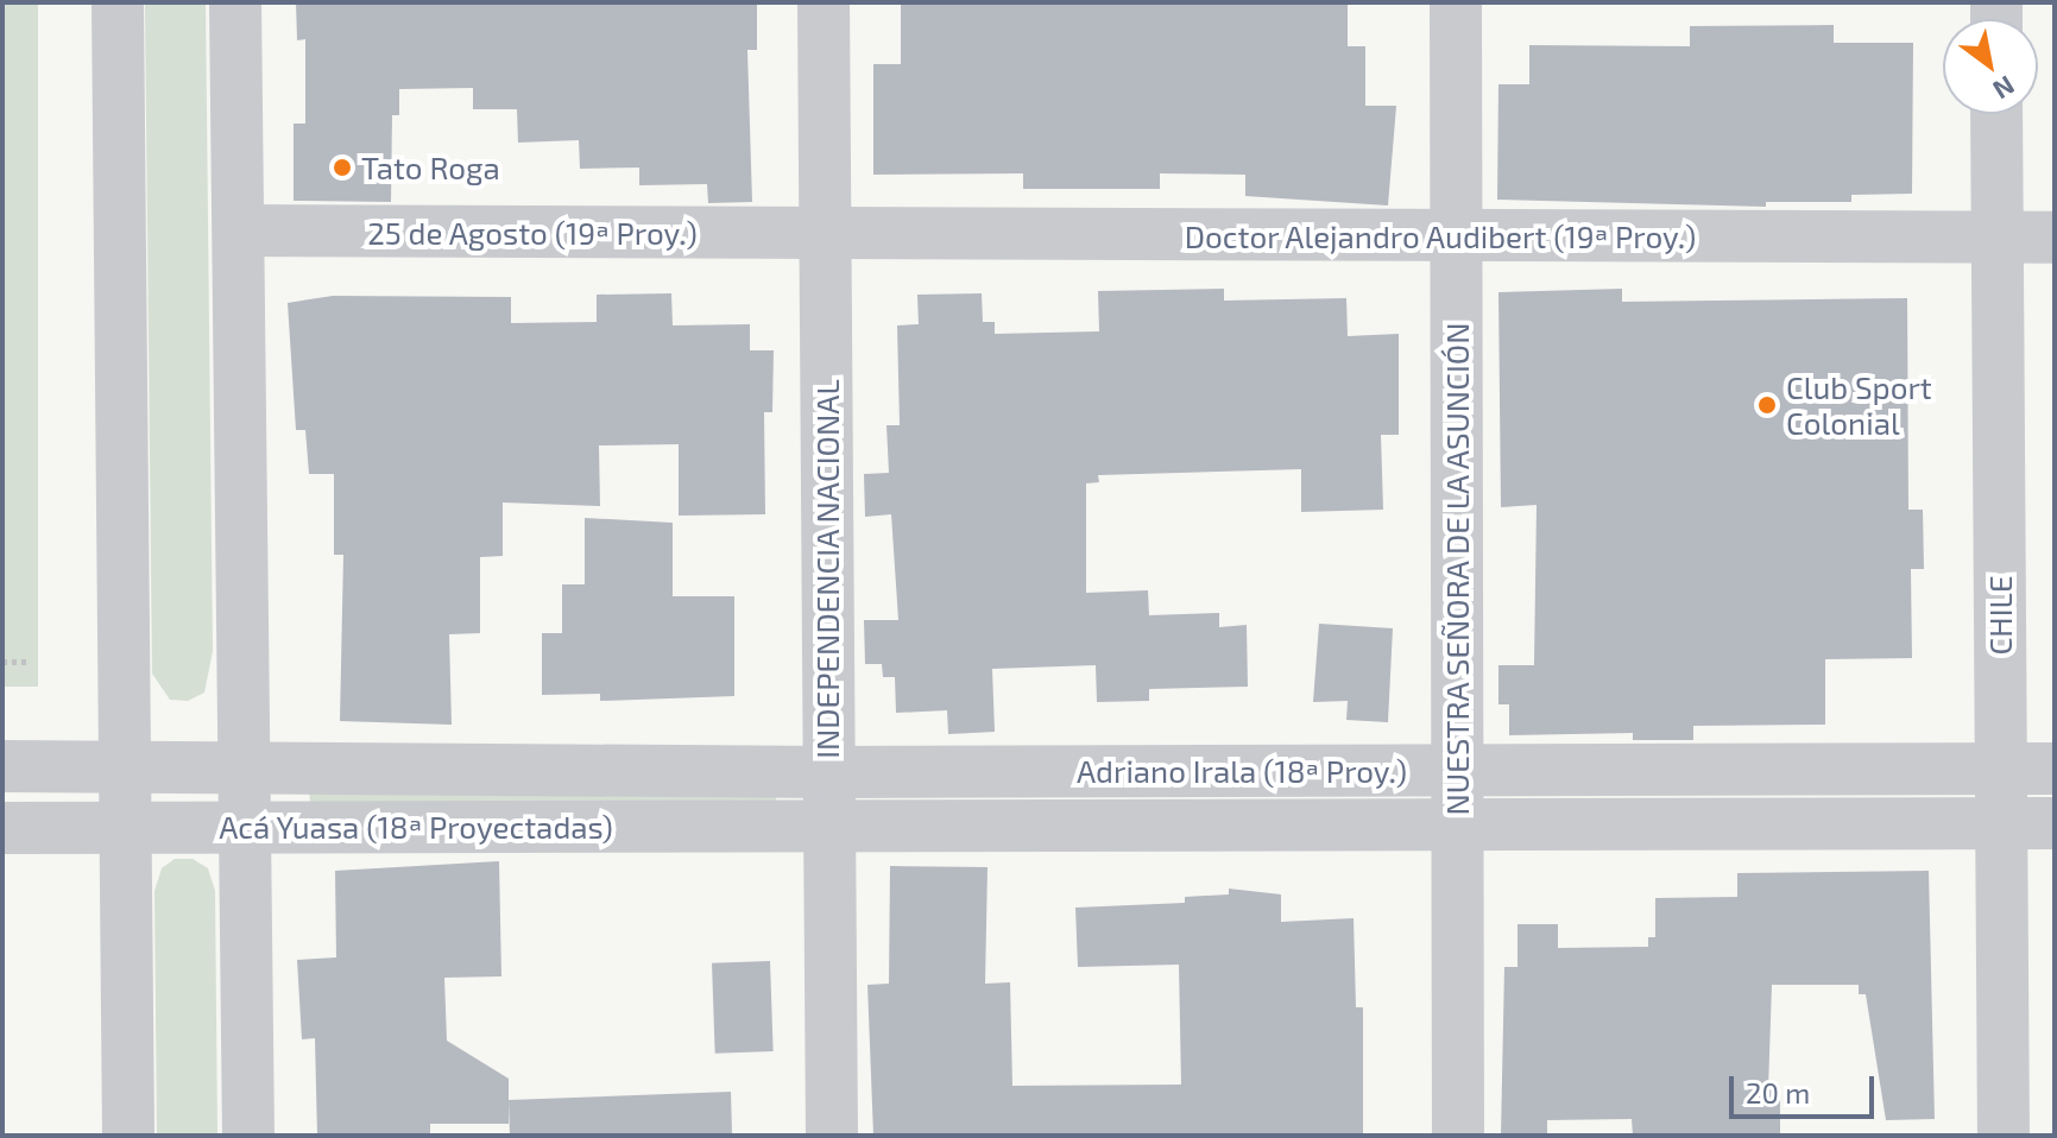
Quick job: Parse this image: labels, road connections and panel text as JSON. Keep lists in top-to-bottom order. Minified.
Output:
{"streets":{"street":["25 de Agosto (19ª Proy.)","Doctor Alejandro Audibert (19ª Proy.)","INDEPENDENCIA NACIONAL","NUESTRA SEÑORA DE LA ASUNCIÓN","CHILE","Adriano Irala (18ª Proy.)","Acá Yuasa (18ª Proyectadas)"]},"crossings":[["25 de Agosto (19ª Proy.)","Doctor Alejandro Audibert (19ª Proy.)"],["25 de Agosto (19ª Proy.)","INDEPENDENCIA NACIONAL"],["Doctor Alejandro Audibert (19ª Proy.)","INDEPENDENCIA NACIONAL"],["Doctor Alejandro Audibert (19ª Proy.)","NUESTRA SEÑORA DE LA ASUNCIÓN"],["Doctor Alejandro Audibert (19ª Proy.)","CHILE"],["INDEPENDENCIA NACIONAL","Adriano Irala (18ª Proy.)"],["INDEPENDENCIA NACIONAL","Acá Yuasa (18ª Proyectadas)"],["NUESTRA SEÑORA DE LA ASUNCIÓN","Adriano Irala (18ª Proy.)"],["CHILE","Adriano Irala (18ª Proy.)"],["Adriano Irala (18ª Proy.)","Acá Yuasa (18ª Proyectadas)"]],"places":["Tato Roga","Club Sport Colonial"],"scale_bar":"20 m","north":"bottom right"}
